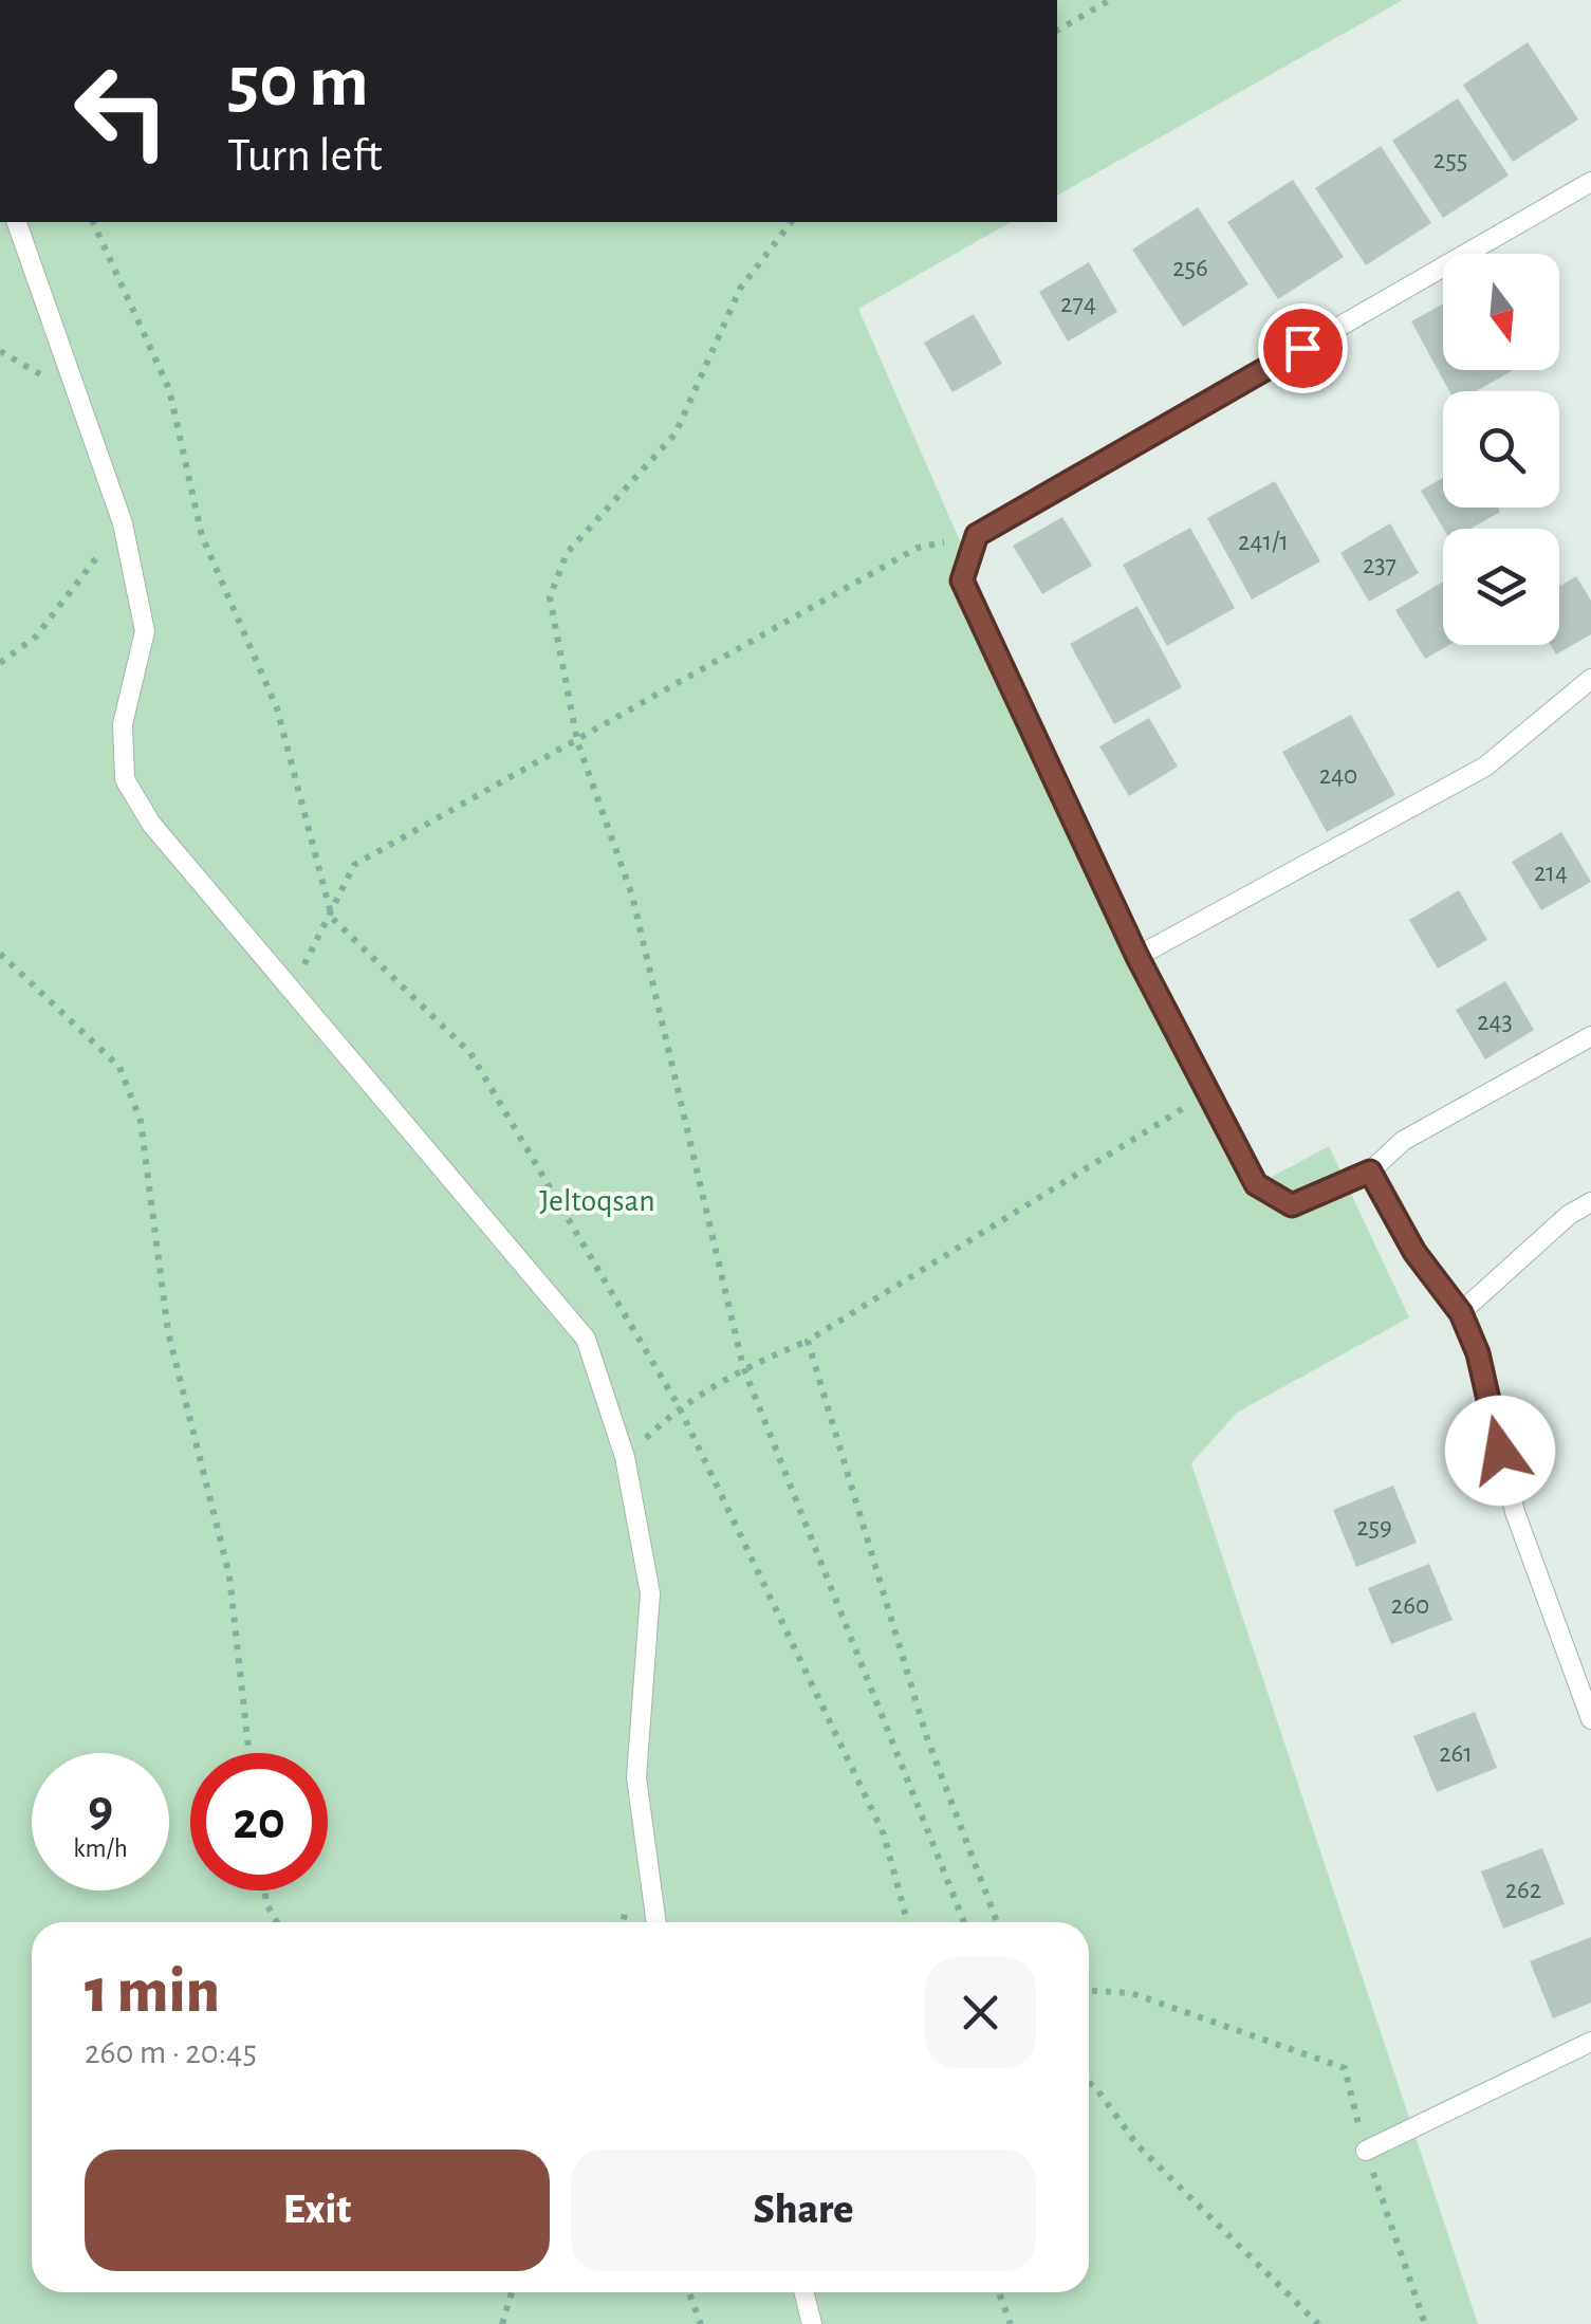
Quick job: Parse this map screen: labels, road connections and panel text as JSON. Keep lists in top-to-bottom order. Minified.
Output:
{"parks":["Jeltoqsan"],"house_numbers":["255","256","274","241/1","237","240","214","243","259","260","261","262"],"north":"bottom","page":{"turn":["50 m","Turn left"],"speed":"9 km/h","limit":"20","heading":["1 min","260 m · 20:45"],"buttons":["Exit","Share"]}}
